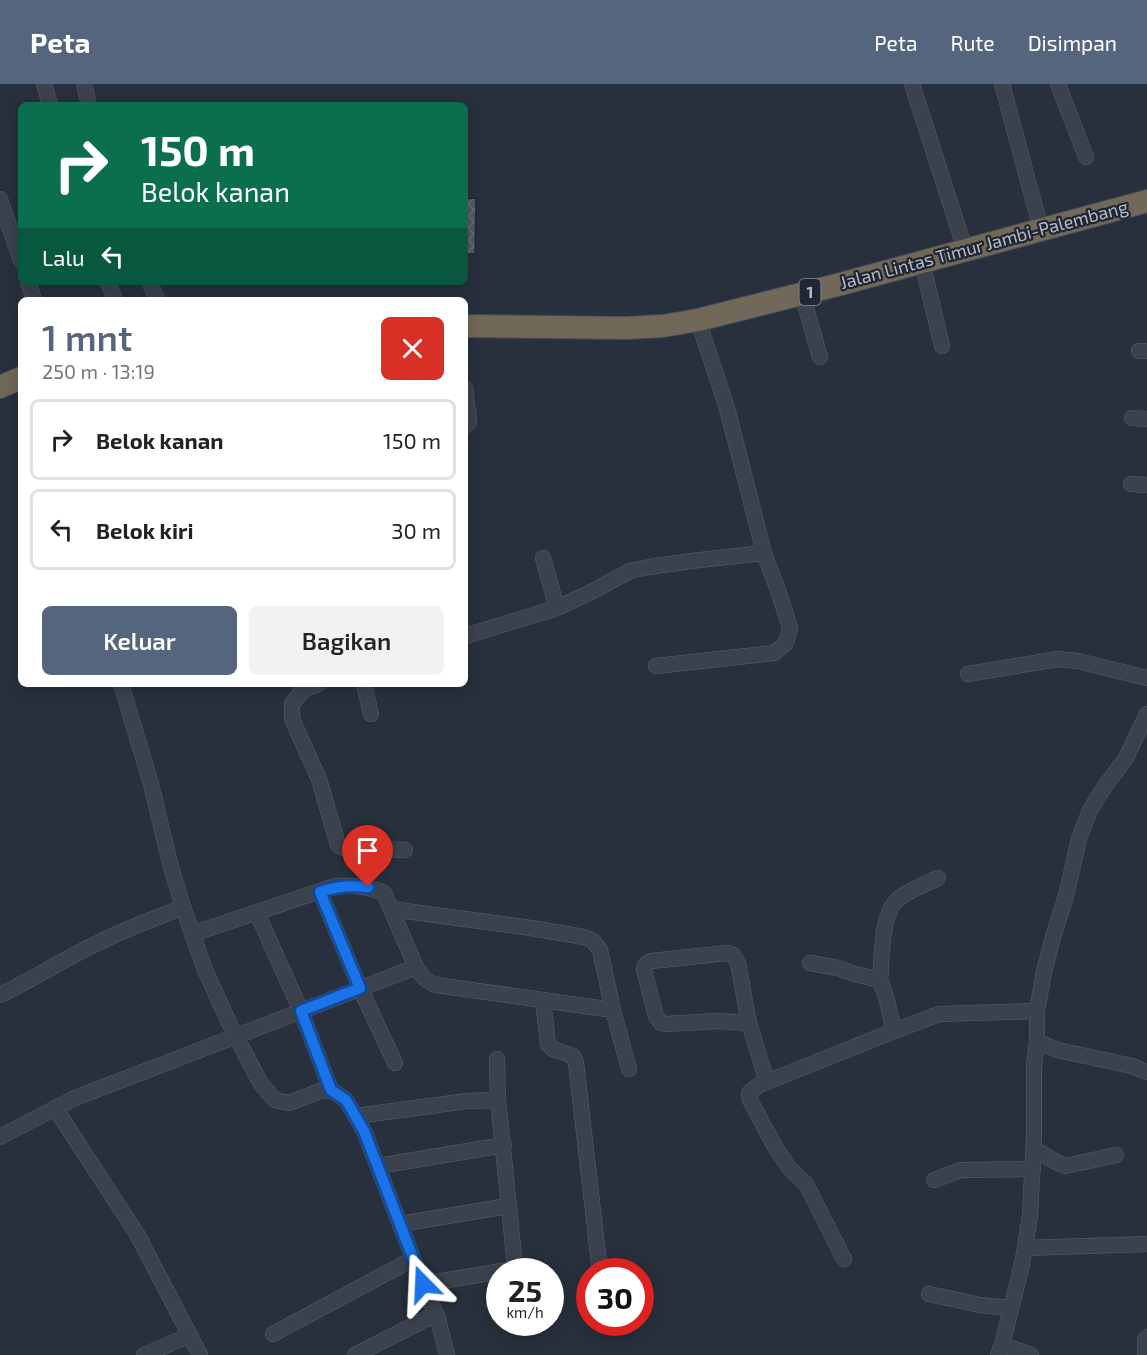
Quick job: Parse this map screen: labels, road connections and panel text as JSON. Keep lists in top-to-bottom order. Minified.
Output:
{"streets":{"highway":["Jalan Lintas Timur Jambi-Palembang","1"]},"page":{"header":"Peta","nav":["Peta","Rute","Disimpan"],"turn":["150 m","Belok kanan"],"then":"Lalu","heading":["1 mnt","250 m · 13:19"],"list":[{"name":"Belok kanan","value":"150 m"},{"name":"Belok kiri","value":"30 m"}],"buttons":["Keluar","Bagikan"],"speed":"25 km/h","limit":"30"}}
